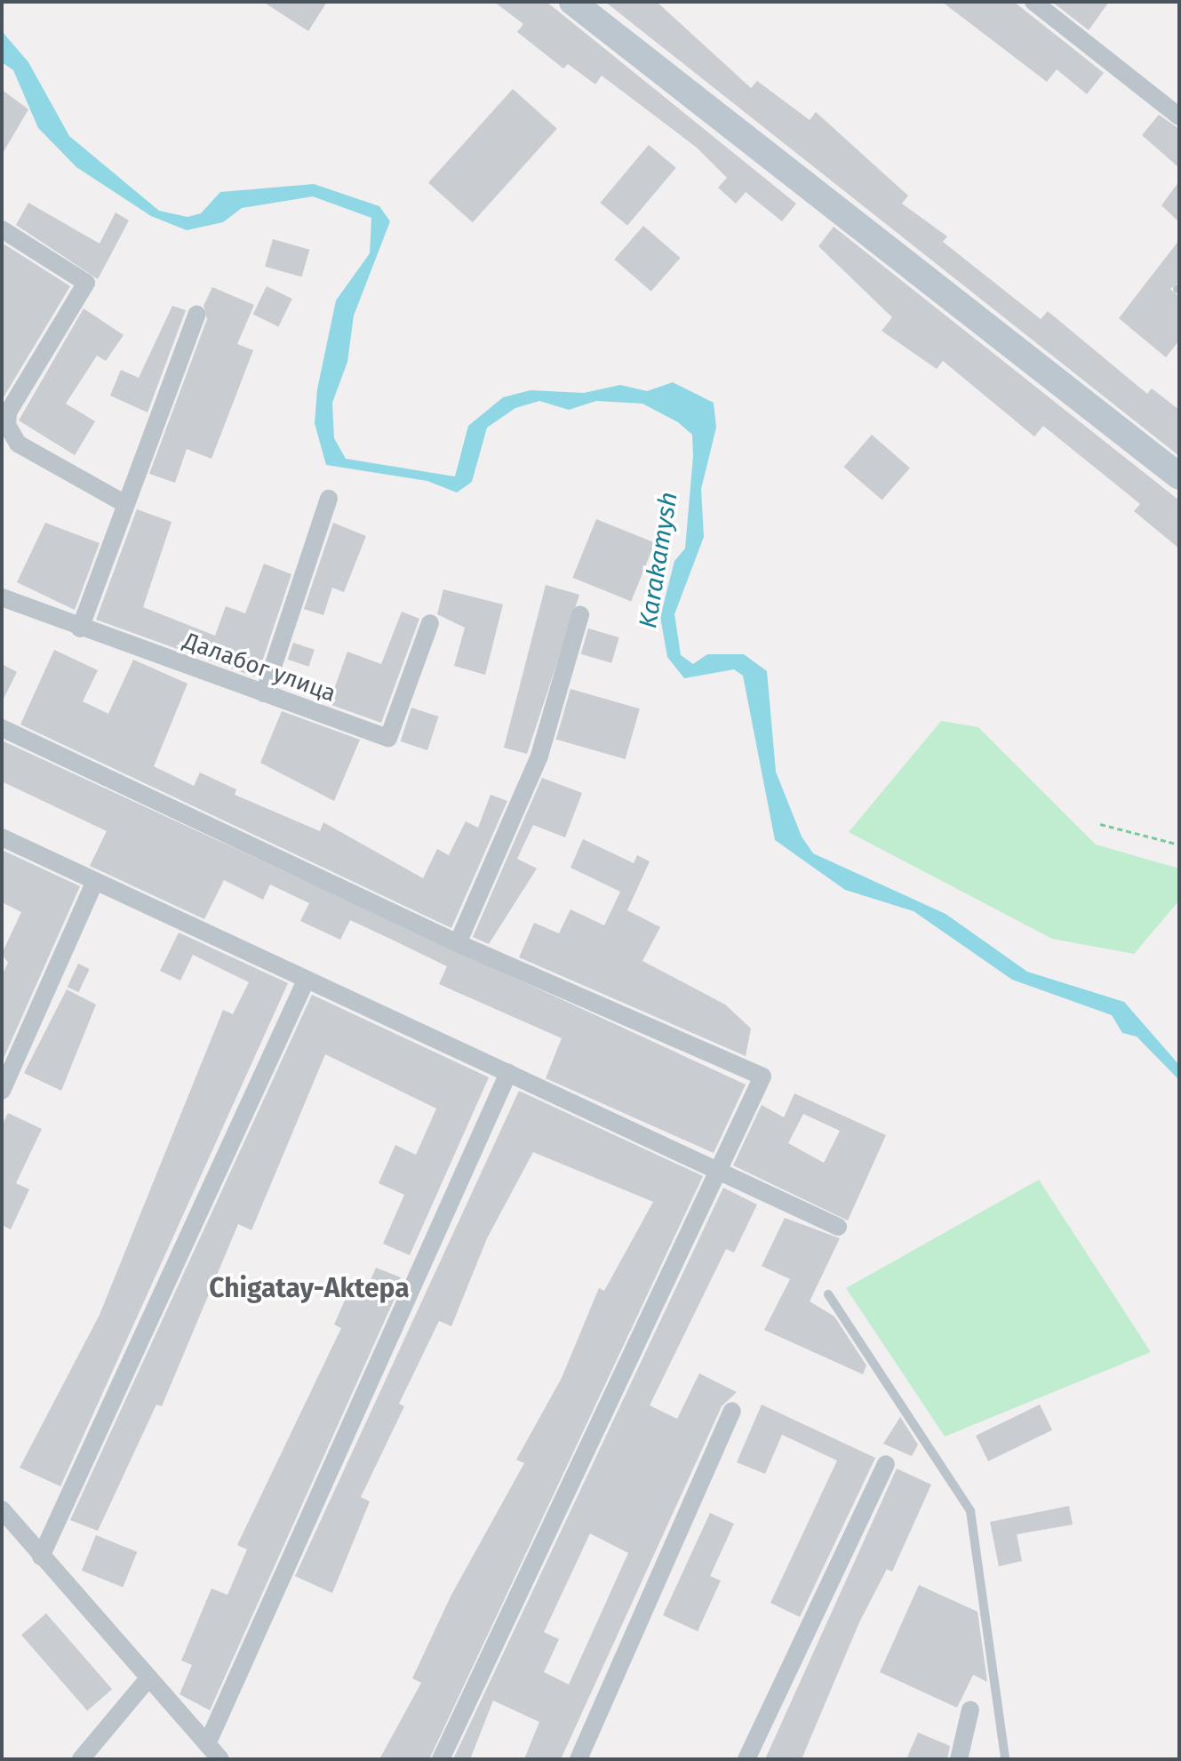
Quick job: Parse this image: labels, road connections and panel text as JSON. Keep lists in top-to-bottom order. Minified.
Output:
{"streets":{"street":["Далабог улица"]},"districts":["Chigatay-Aktepa"],"water":["Karakamysh"]}
